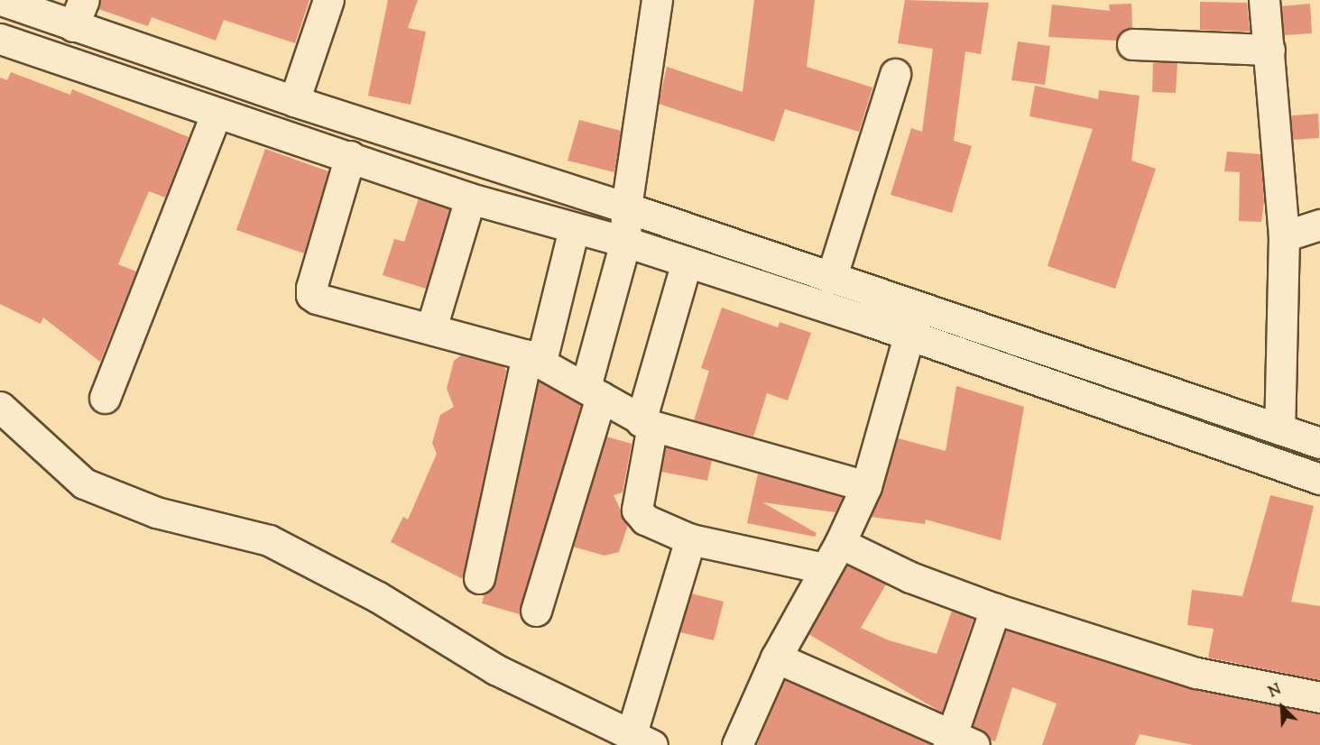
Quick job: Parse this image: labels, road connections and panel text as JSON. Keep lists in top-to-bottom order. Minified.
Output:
{"north":"top left"}
